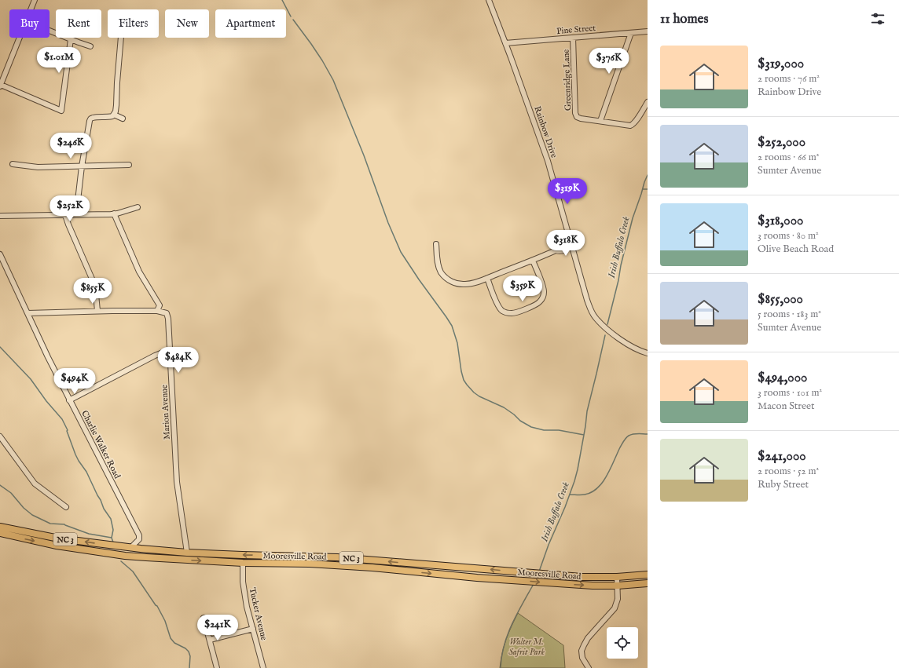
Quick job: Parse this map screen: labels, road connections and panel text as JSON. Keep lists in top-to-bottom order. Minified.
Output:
{"streets":{"main road":["NC 3","Mooresville Road"],"street":["Pine Street","Greenridge Lane","Rainbow Drive","Marion Avenue","Charlie Walker Road","Tucker Avenue"]},"crossings":[["Pine Street","Greenridge Lane"],["Pine Street","Rainbow Drive"],["Marion Avenue","Mooresville Road"],["Charlie Walker Road","Mooresville Road"],["Mooresville Road","Tucker Avenue"]],"water":["Irish Buffalo Creek"],"parks":["Walter M. Safrit Park"],"page":{"heading":"11 homes","chip":["Buy","Rent","Filters","New","Apartment"],"list":[{"name":"$319,000","note":"2 rooms · 76 m² · Rainbow Drive"},{"name":"$252,000","note":"2 rooms · 66 m² · Sumter Avenue"},{"name":"$318,000","note":"3 rooms · 80 m² · Olive Beach Road"},{"name":"$855,000","note":"5 rooms · 183 m² · Sumter Avenue"},{"name":"$494,000","note":"3 rooms · 101 m² · Macon Street"},{"name":"$241,000","note":"2 rooms · 52 m² · Ruby Street"}],"price":["$1.01M","$376K","$246K","$319K","$252K","$318K","$359K","$855K","$484K","$494K","$241K"]}}
